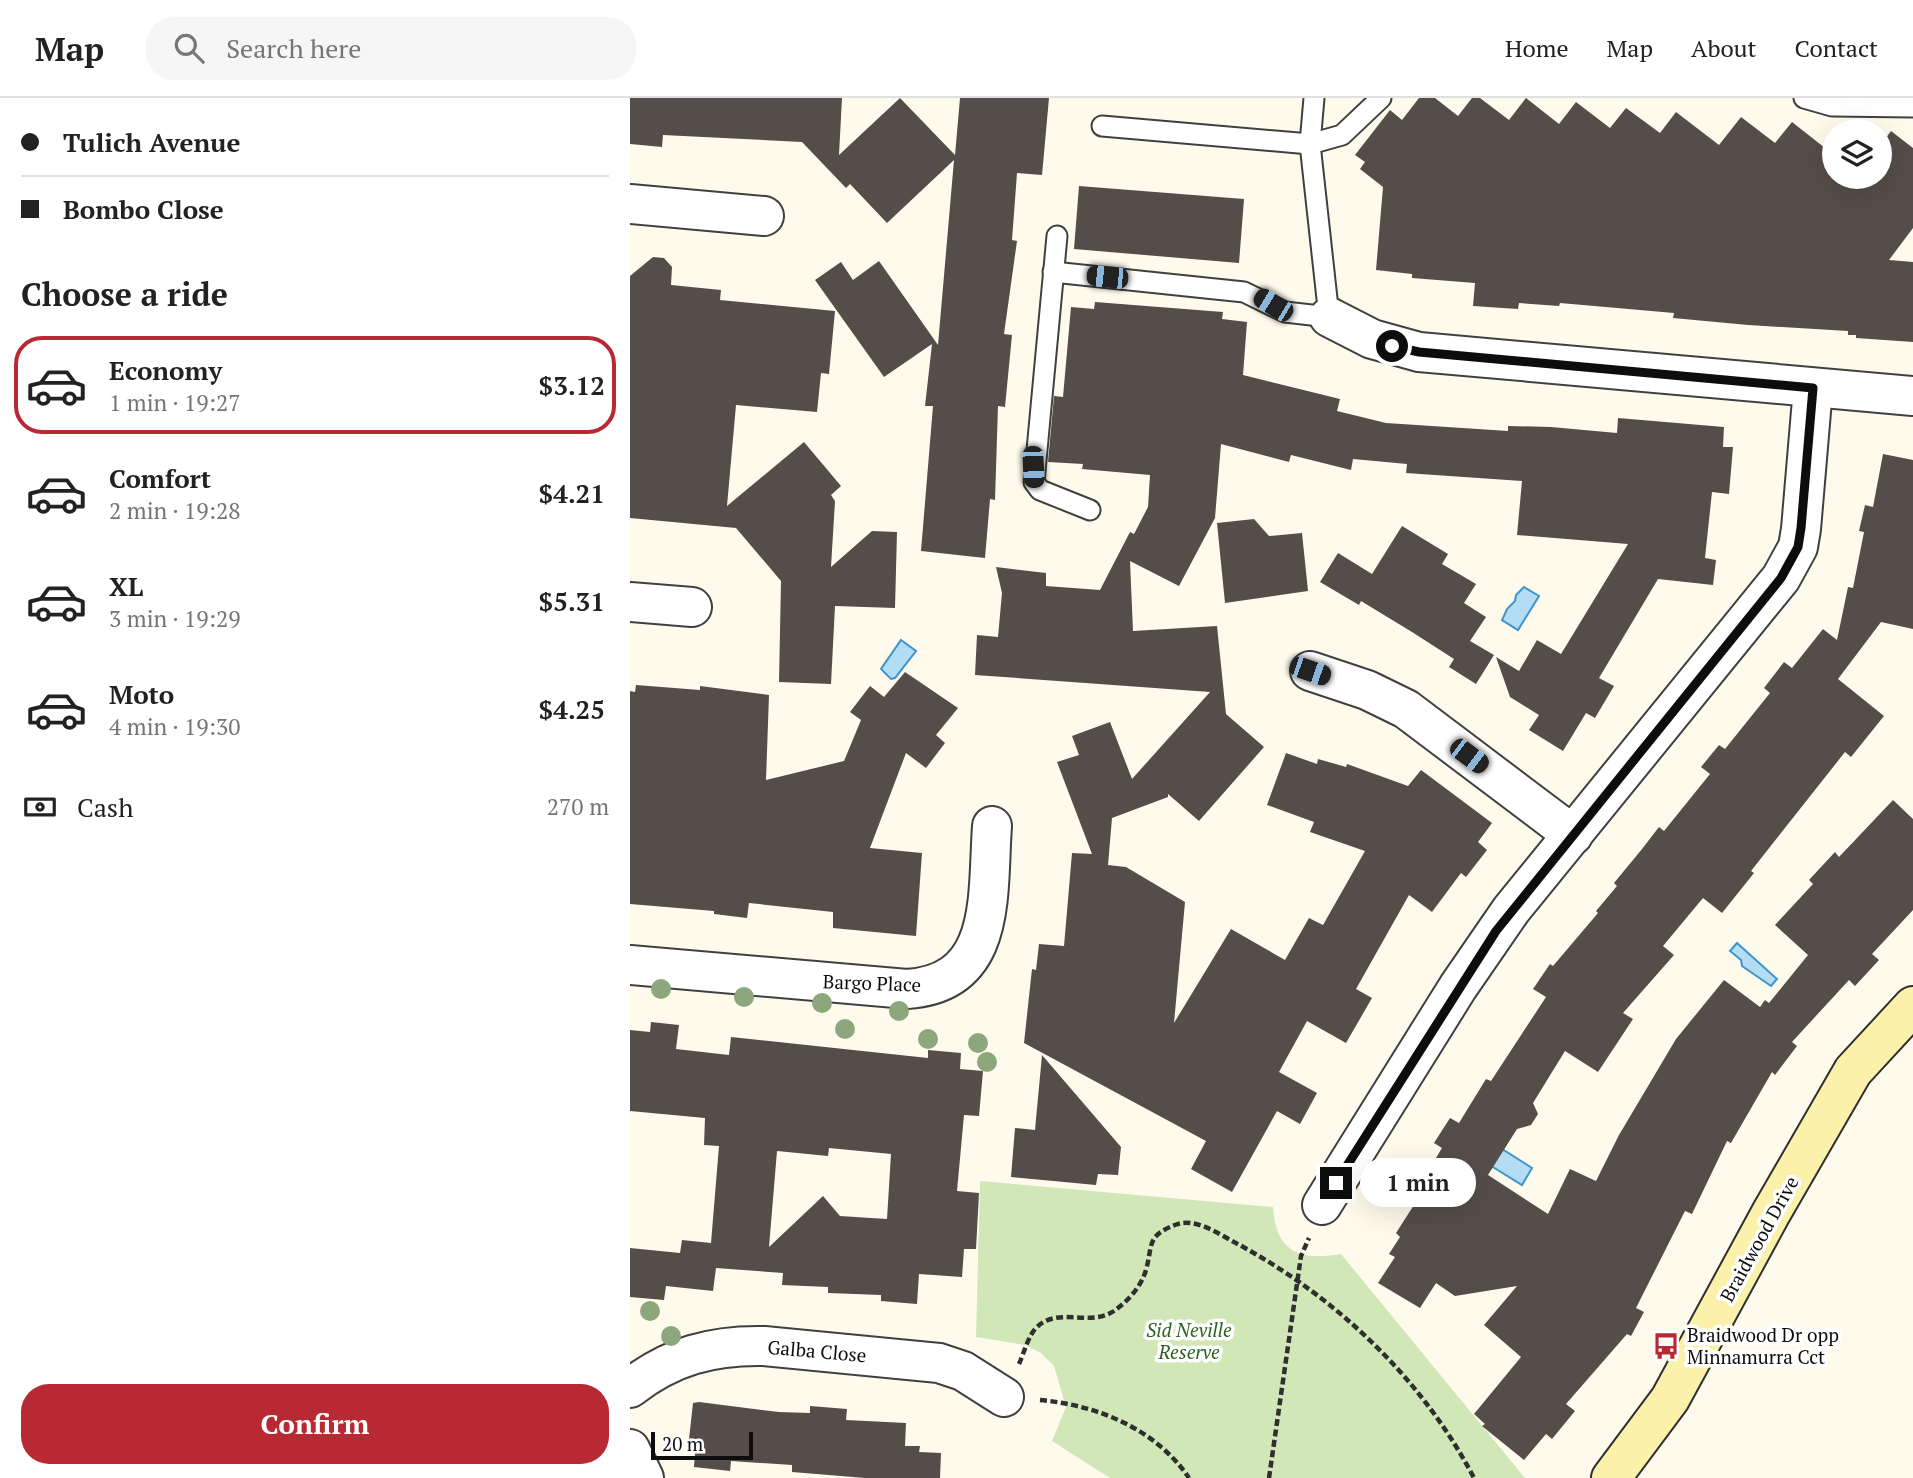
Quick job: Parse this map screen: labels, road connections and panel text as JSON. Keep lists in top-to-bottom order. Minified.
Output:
{"streets":{"street":["Bargo Place","Braidwood Drive","Galba Close"]},"parks":["Sid Neville Reserve"],"places":{"bus stop":["Braidwood Dr opp Minnamurra Cct"]},"scale_bar":"20 m","page":{"header":"Map","search":"Search here","nav":["Home","Map","About","Contact"],"banner":["Tulich Avenue","Bombo Close"],"heading":"Choose a ride","list":[{"name":"Economy","note":"1 min · 19:27","value":"$3.12"},{"name":"Comfort","note":"2 min · 19:28","value":"$4.21"},{"name":"XL","note":"3 min · 19:29","value":"$5.31"},{"name":"Moto","note":"4 min · 19:30","value":"$4.25"}],"pay":["Cash","270 m"],"bubble":"1 min","buttons":"Confirm","scale":"20 m"}}
